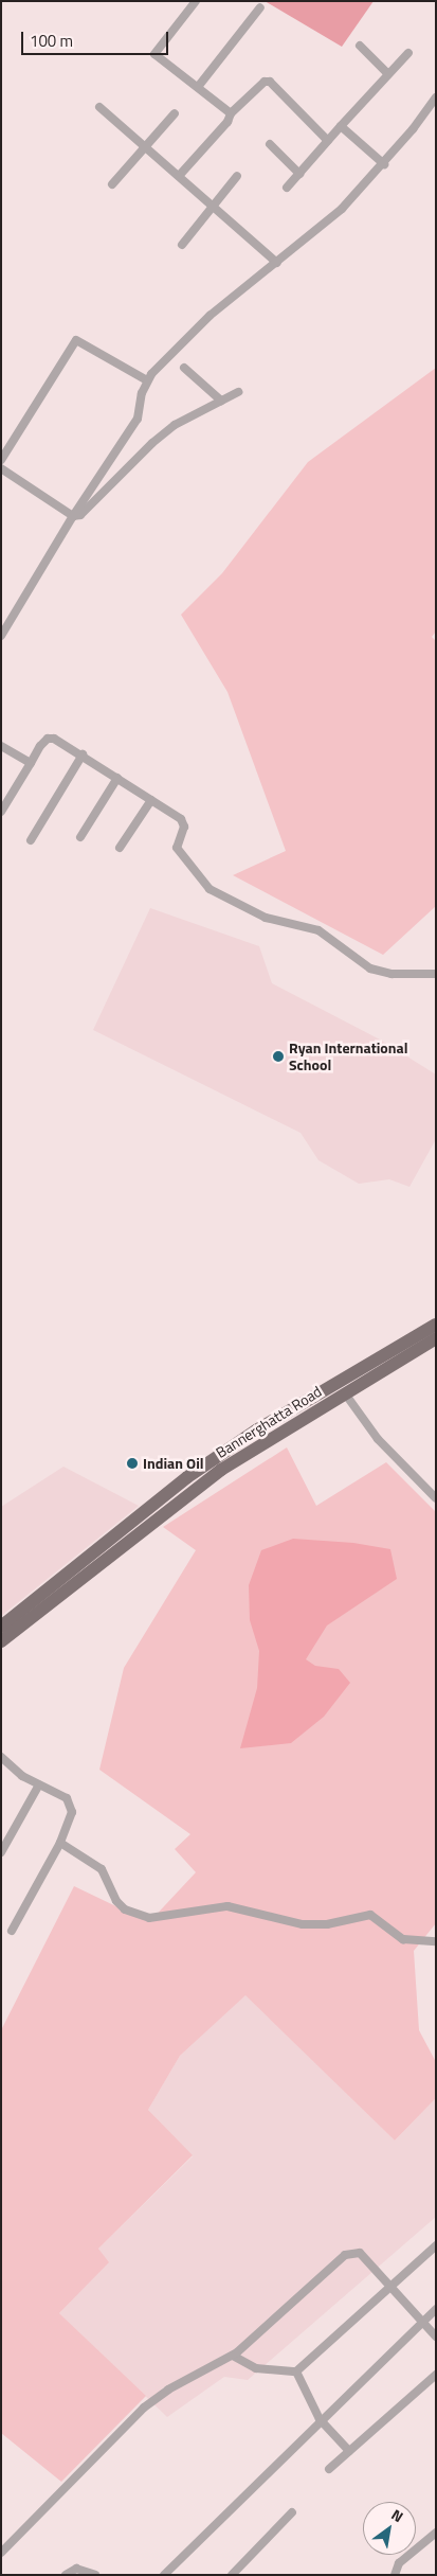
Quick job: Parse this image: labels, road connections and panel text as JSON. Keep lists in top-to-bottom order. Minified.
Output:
{"streets":{"main road":["Bannerghatta Road"]},"places":["Ryan International School","Indian Oil"],"scale_bar":"100 m","north":"top right"}
